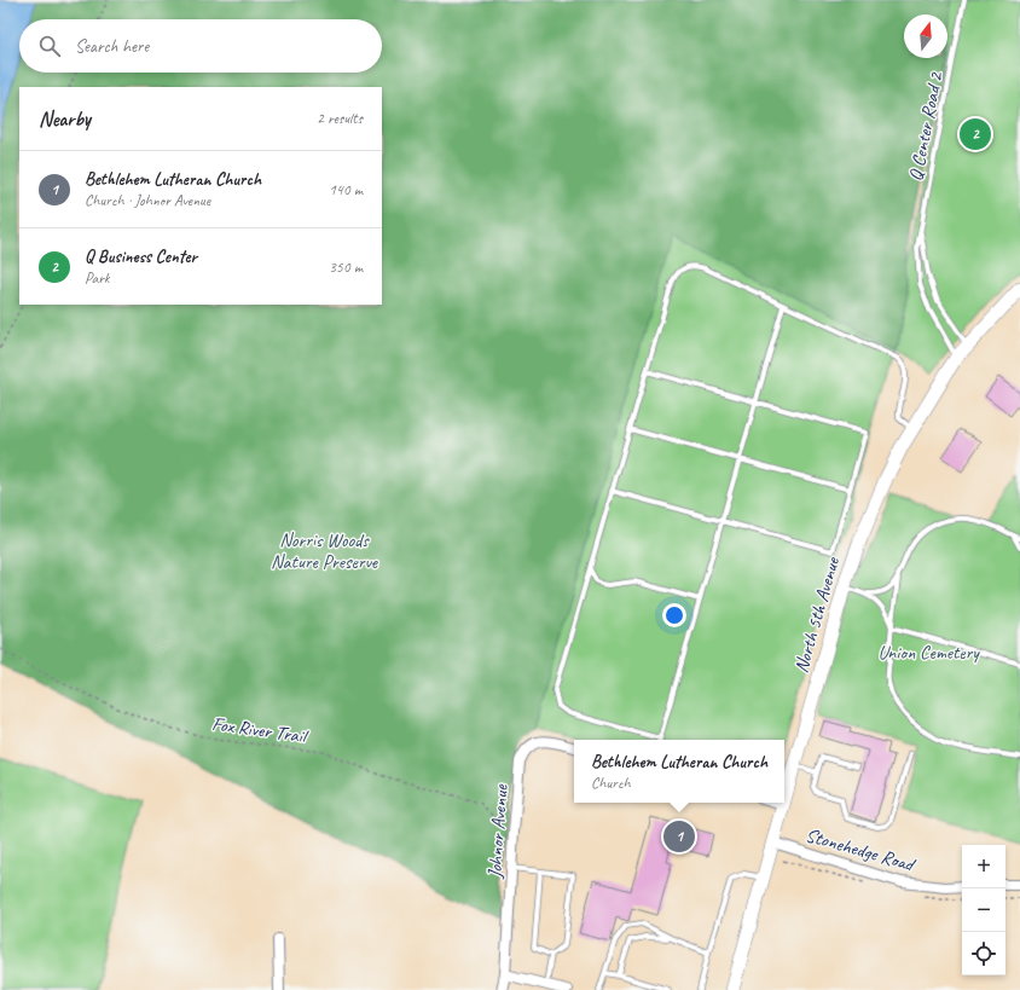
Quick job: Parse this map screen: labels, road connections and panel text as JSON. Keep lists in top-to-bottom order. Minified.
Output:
{"streets":{"main road":["North 5th Avenue"],"street":["Johnor Avenue","Stonehedge Road"],"lane":["Q Center Road 2"],"path":["Fox River Trail"]},"crossings":[["Q Center Road 2","North 5th Avenue"],["North 5th Avenue","Stonehedge Road"],["Fox River Trail","Johnor Avenue"]],"parks":["Norris Woods Nature Preserve","Union Cemetery"],"north":"top","page":{"search":"Search here","heading":["Nearby","2 results"],"pins":["2","1"],"list":[{"mark":"1","name":"Bethlehem Lutheran Church","note":"Church · Johnor Avenue","value":"140 m"},{"mark":"2","name":"Q Business Center","note":"Park","value":"350 m"}],"popup":["Bethlehem Lutheran Church","Church"],"map_buttons":["+","−"]}}
